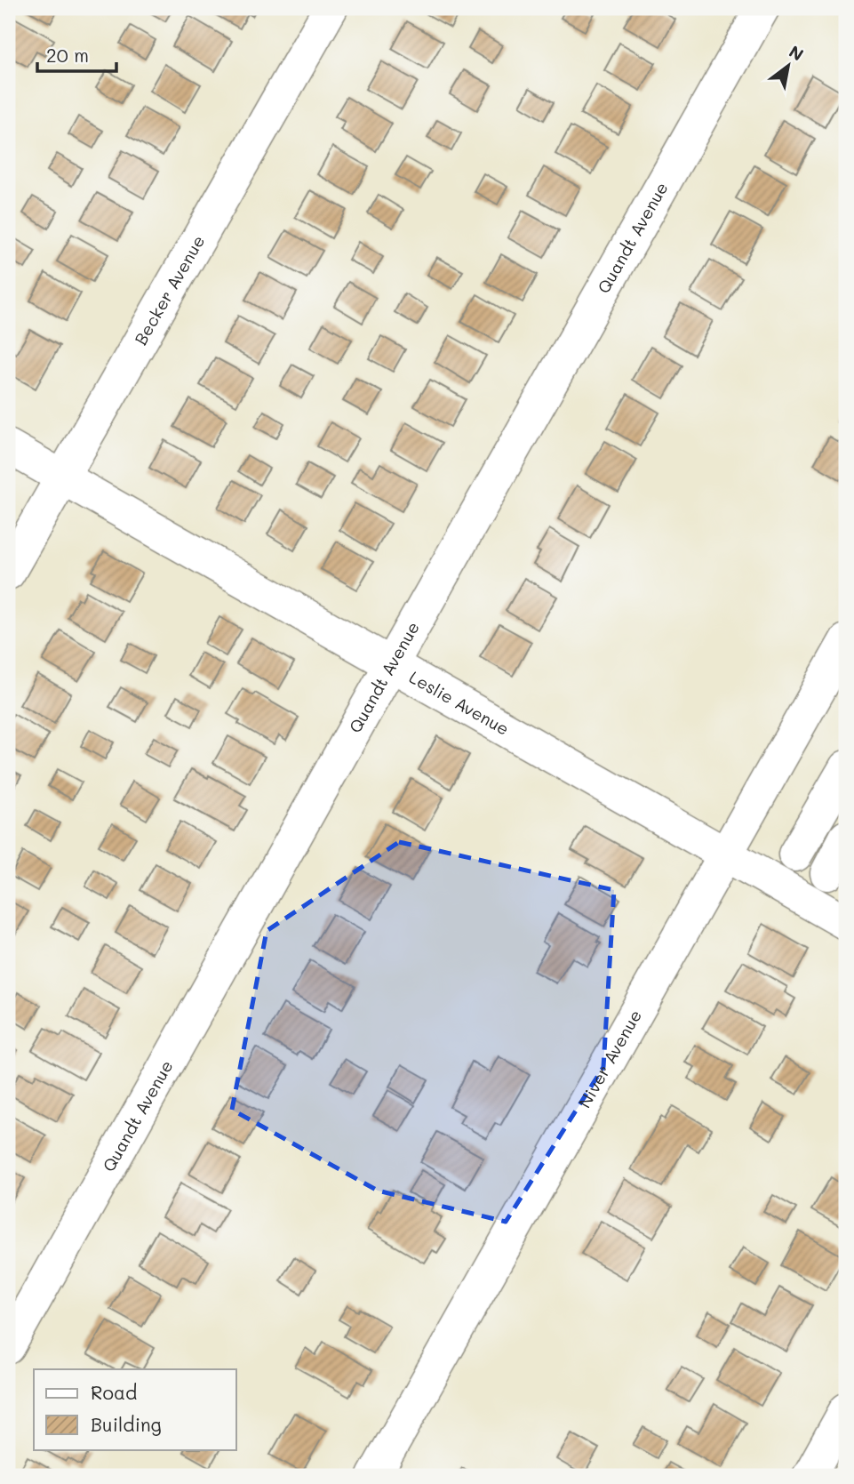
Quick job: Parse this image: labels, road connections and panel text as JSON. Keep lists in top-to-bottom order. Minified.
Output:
{"streets":{"street":["Quandt Avenue","Becker Avenue","Leslie Avenue","Niver Avenue"]},"crossings":[["Quandt Avenue","Leslie Avenue"],["Becker Avenue","Leslie Avenue"],["Leslie Avenue","Niver Avenue"]],"legend":["Road","Building"],"scale_bar":"20 m","north":"top right"}
